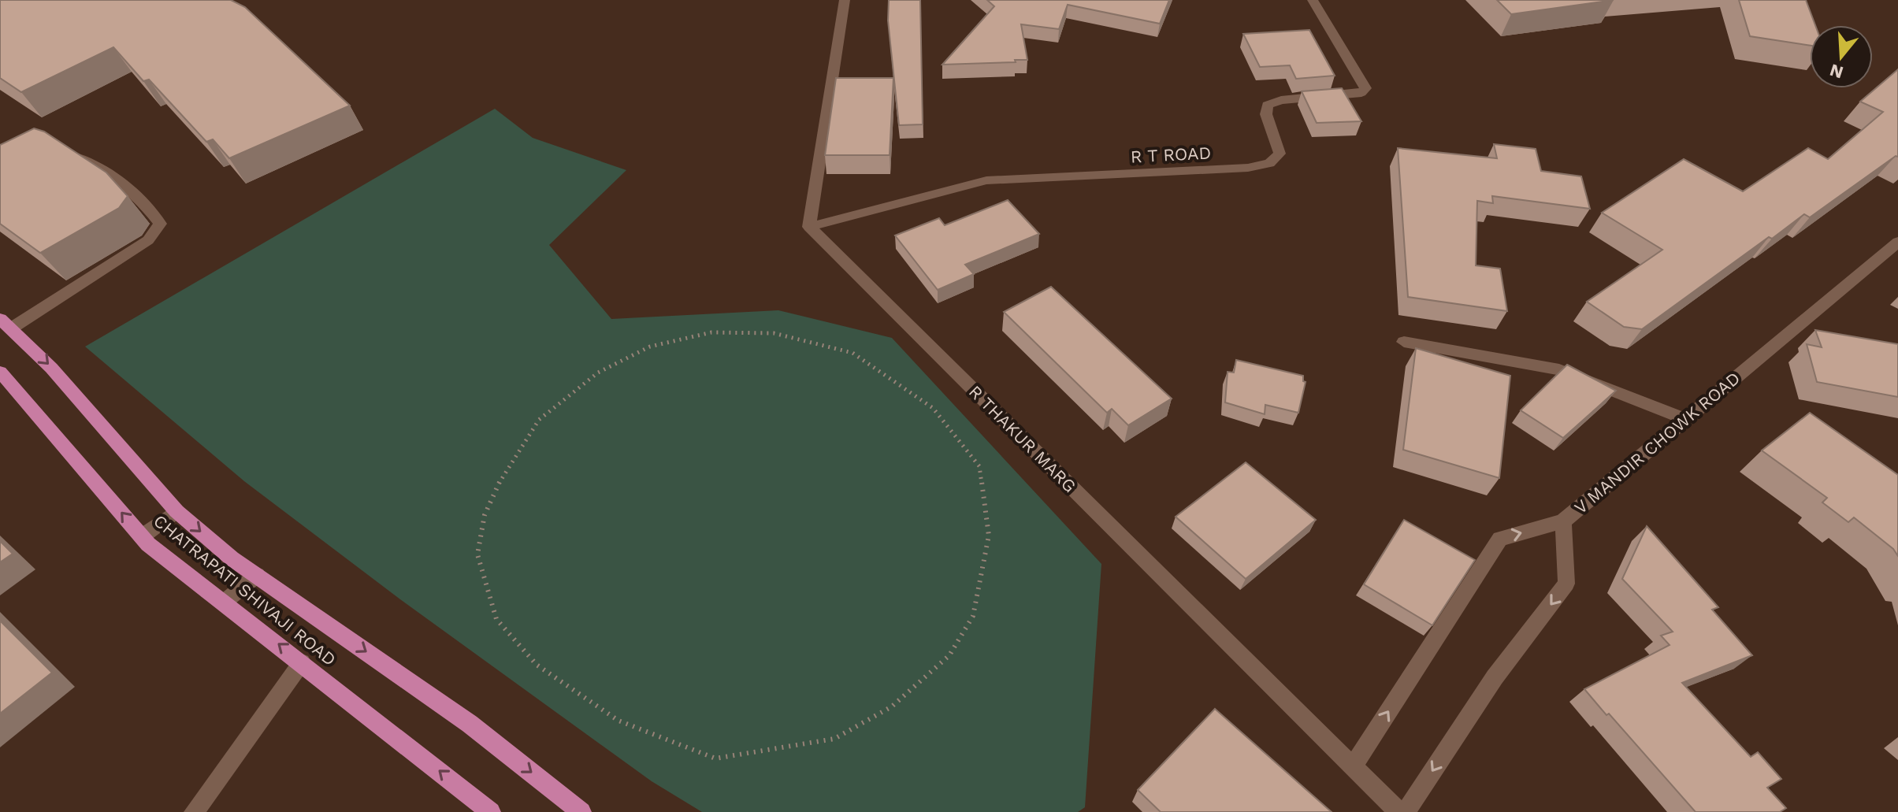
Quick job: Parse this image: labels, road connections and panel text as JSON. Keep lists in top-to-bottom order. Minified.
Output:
{"streets":{"main road":["CHATRAPATI SHIVAJI ROAD"],"street":["R T ROAD","R THAKUR MARG","V MANDIR CHOWK ROAD"]},"crossings":[["R T ROAD","R THAKUR MARG"]],"north":"bottom"}
